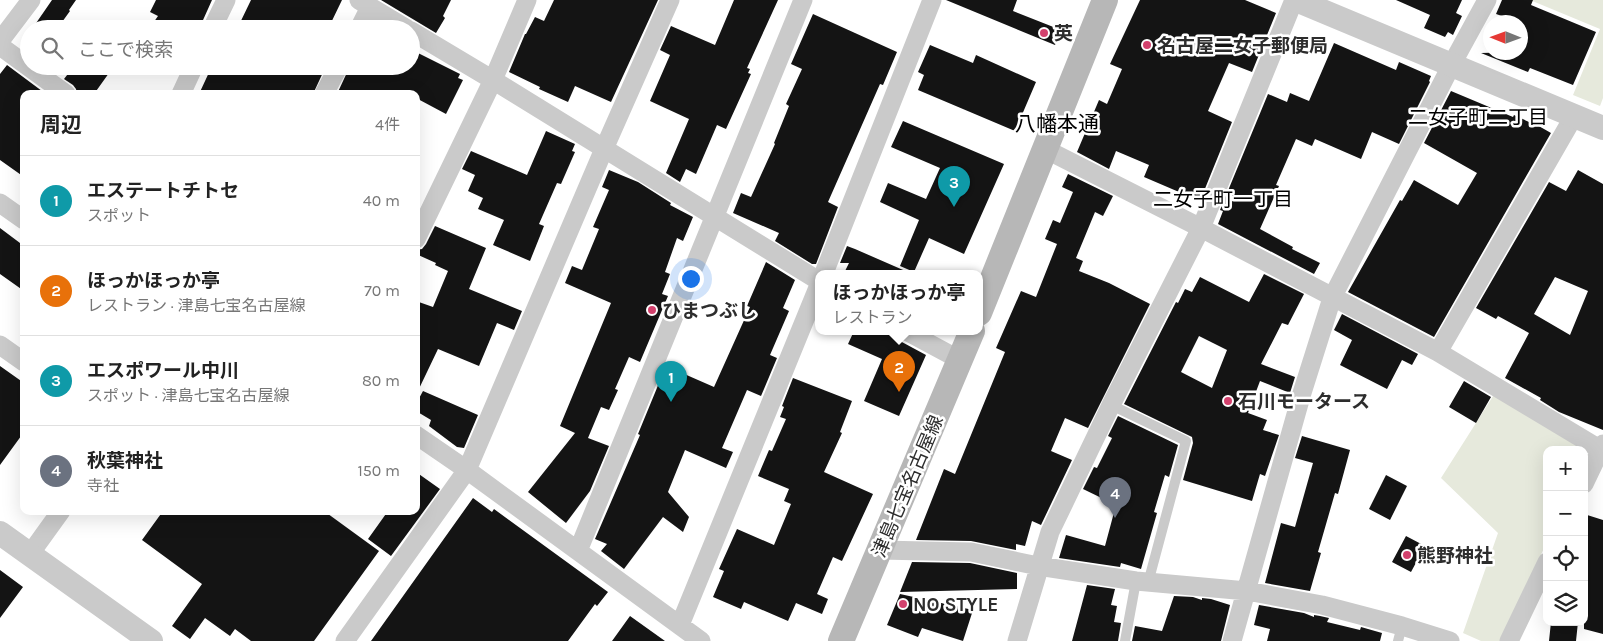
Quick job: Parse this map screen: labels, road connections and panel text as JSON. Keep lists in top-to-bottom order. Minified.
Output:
{"streets":{"main road":["津島七宝名古屋線"]},"districts":["二女子町二丁目","八幡本通","二女子町一丁目"],"places":["英","名古屋二女子郵便局","ひまつぶし","石川モータース","熊野神社","NO STYLE"],"north":"left","page":{"search":"ここで検索","heading":["周辺","4件"],"list":[{"mark":"1","name":"エステートチトセ","note":"スポット","value":"40 m"},{"mark":"2","name":"ほっかほっか亭","note":"レストラン · 津島七宝名古屋線","value":"70 m"},{"mark":"3","name":"エスポワール中川","note":"スポット · 津島七宝名古屋線","value":"80 m"},{"mark":"4","name":"秋葉神社","note":"寺社","value":"150 m"}],"pins":["3","2","1","4"],"popup":["ほっかほっか亭","レストラン"],"map_buttons":["+","−"]}}
